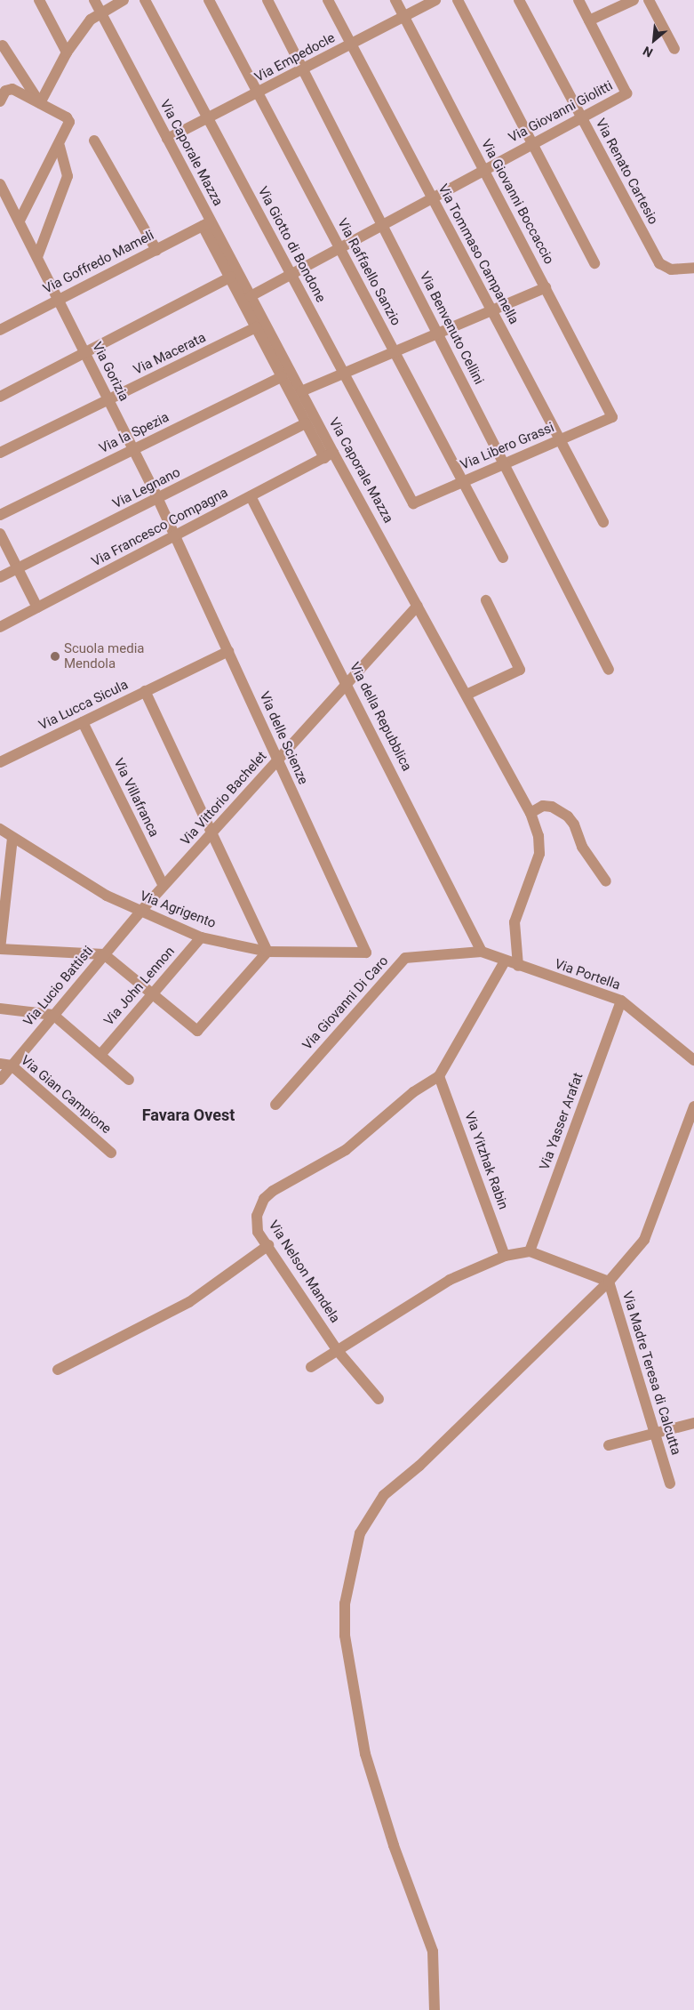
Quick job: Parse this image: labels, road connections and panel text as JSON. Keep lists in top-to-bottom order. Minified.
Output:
{"streets":{"street":["Via Empedocle","Via Giovanni Giolitti","Via Caporale Mazza","Via Renato Cartesio","Via Giovanni Boccaccio","Via Giotto di Bondone","Via Tommaso Campanella","Via Goffredo Mameli","Via Raffaello Sanzio","Via Benvenuto Cellini","Via Macerata","Via Gorizia","Via la Spezia","Via Libero Grassi","Via Legnano","Via Francesco Compagna","Via Lucca Sicula","Via della Repubblica","Via delle Scienze","Via Villafranca","Via Vittorio Bachelet","Via Agrigento","Via Portella","Via Lucio Battisti","Via John Lennon","Via Giovanni Di Caro","Via Gian Campione","Via Yasser Arafat","Via Yitzhak Rabin","Via Nelson Mandela","Via Madre Teresa di Calcutta"]},"crossings":[["Via Empedocle","Via Caporale Mazza"],["Via Empedocle","Via Giovanni Boccaccio"],["Via Empedocle","Via Giotto di Bondone"],["Via Empedocle","Via Tommaso Campanella"],["Via Empedocle","Via Raffaello Sanzio"],["Via Empedocle","Via Benvenuto Cellini"],["Via Giovanni Giolitti","Via Caporale Mazza"],["Via Giovanni Giolitti","Via Renato Cartesio"],["Via Giovanni Giolitti","Via Giovanni Boccaccio"],["Via Giovanni Giolitti","Via Giotto di Bondone"],["Via Giovanni Giolitti","Via Tommaso Campanella"],["Via Giovanni Giolitti","Via Raffaello Sanzio"],["Via Giovanni Giolitti","Via Benvenuto Cellini"],["Via Caporale Mazza","Via Goffredo Mameli"],["Via Caporale Mazza","Via Macerata"],["Via Caporale Mazza","Via la Spezia"],["Via Caporale Mazza","Via Legnano"],["Via Caporale Mazza","Via Francesco Compagna"],["Via Caporale Mazza","Via Vittorio Bachelet"],["Via Caporale Mazza","Via Portella"],["Via Giovanni Boccaccio","Via Libero Grassi"],["Via Giotto di Bondone","Via Libero Grassi"],["Via Tommaso Campanella","Via Libero Grassi"],["Via Goffredo Mameli","Via Gorizia"],["Via Raffaello Sanzio","Via Libero Grassi"],["Via Benvenuto Cellini","Via Libero Grassi"],["Via Macerata","Via Gorizia"],["Via Gorizia","Via la Spezia"],["Via Gorizia","Via Legnano"],["Via Gorizia","Via Francesco Compagna"],["Via Gorizia","Via delle Scienze"],["Via Francesco Compagna","Via della Repubblica"],["Via Francesco Compagna","Via delle Scienze"],["Via Lucca Sicula","Via delle Scienze"],["Via Lucca Sicula","Via Villafranca"],["Via della Repubblica","Via Vittorio Bachelet"],["Via della Repubblica","Via Portella"],["Via della Repubblica","Via Giovanni Di Caro"],["Via delle Scienze","Via Vittorio Bachelet"],["Via delle Scienze","Via Agrigento"],["Via Villafranca","Via Vittorio Bachelet"],["Via Vittorio Bachelet","Via Agrigento"],["Via Vittorio Bachelet","Via Lucio Battisti"],["Via Agrigento","Via Lucio Battisti"],["Via Agrigento","Via John Lennon"],["Via Portella","Via Giovanni Di Caro"],["Via Portella","Via Yasser Arafat"],["Via Portella","Via Nelson Mandela"],["Via Lucio Battisti","Via Gian Campione"],["Via Yitzhak Rabin","Via Nelson Mandela"]],"districts":["Favara Ovest"],"places":["Scuola media Mendola"],"north":"bottom left"}
